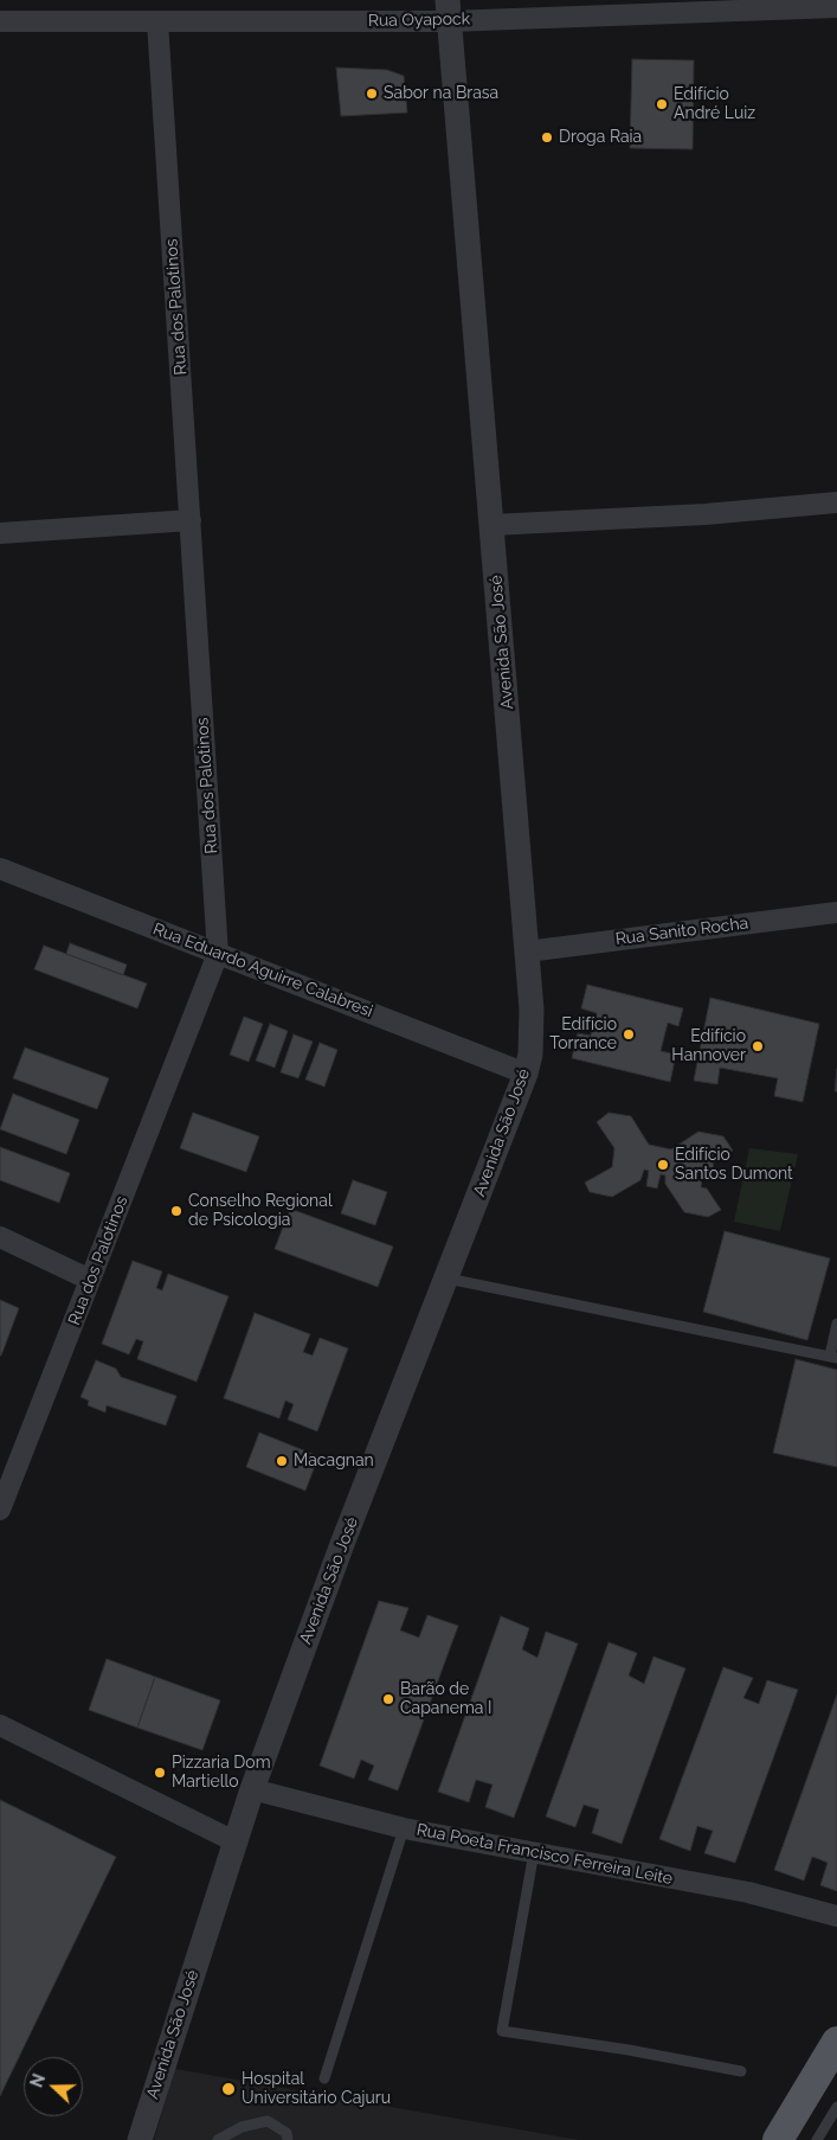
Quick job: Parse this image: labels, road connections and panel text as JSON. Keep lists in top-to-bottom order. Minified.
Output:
{"streets":{"street":["Rua Oyapock","Rua dos Palotinos","Avenida São José","Rua Sanito Rocha","Rua Eduardo Aguirre Calabresi","Rua Poeta Francisco Ferreira Leite"]},"crossings":[["Rua Oyapock","Rua dos Palotinos"],["Rua Oyapock","Avenida São José"],["Rua dos Palotinos","Rua Eduardo Aguirre Calabresi"],["Avenida São José","Rua Sanito Rocha"],["Avenida São José","Rua Eduardo Aguirre Calabresi"],["Avenida São José","Rua Poeta Francisco Ferreira Leite"]],"places":["Sabor na Brasa","Edifício André Luiz","Droga Raia","Edifício Torrance","Edifício Hannover","Edifício Santos Dumont","Conselho Regional de Psicologia","Macagnan","Barão de Capanema I","Pizzaria Dom Martiello","Hospital Universitário Cajuru"],"north":"left"}
